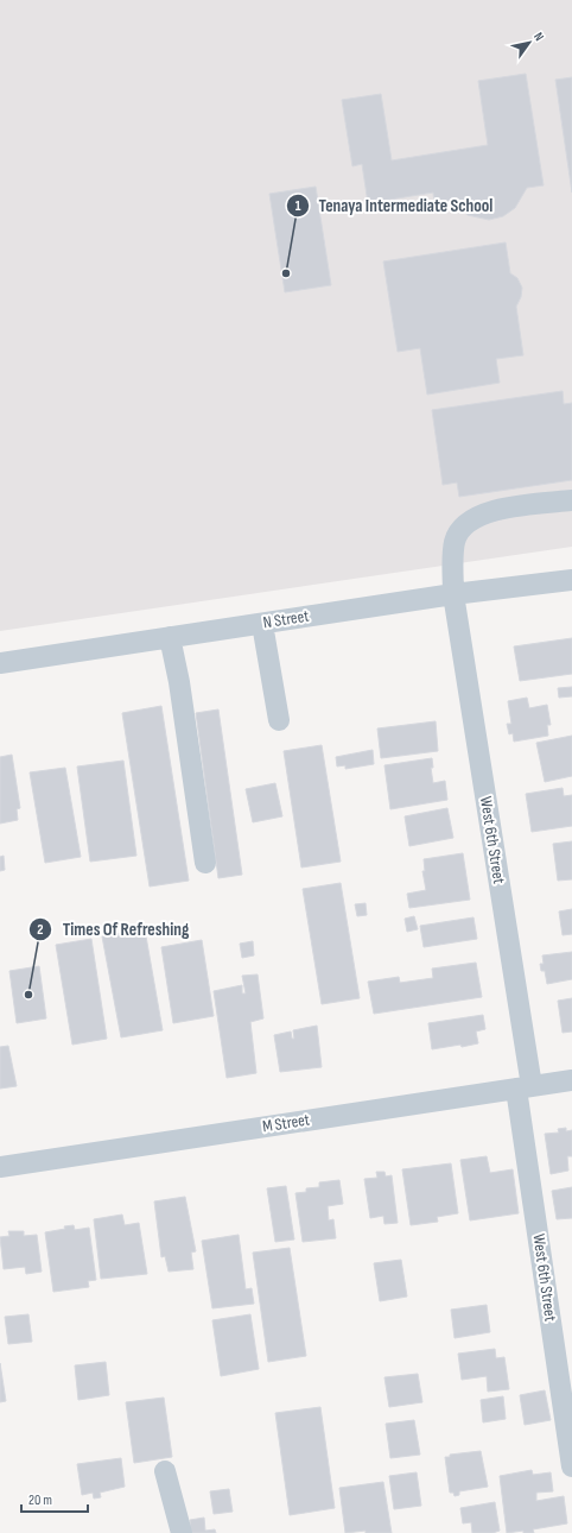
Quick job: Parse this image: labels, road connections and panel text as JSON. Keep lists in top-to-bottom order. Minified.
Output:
{"streets":{"street":["N Street","West 6th Street","M Street"]},"crossings":[["N Street","West 6th Street"],["West 6th Street","M Street"]],"places":["Tenaya Intermediate School","Times Of Refreshing"],"scale_bar":"20 m","north":"top right"}
